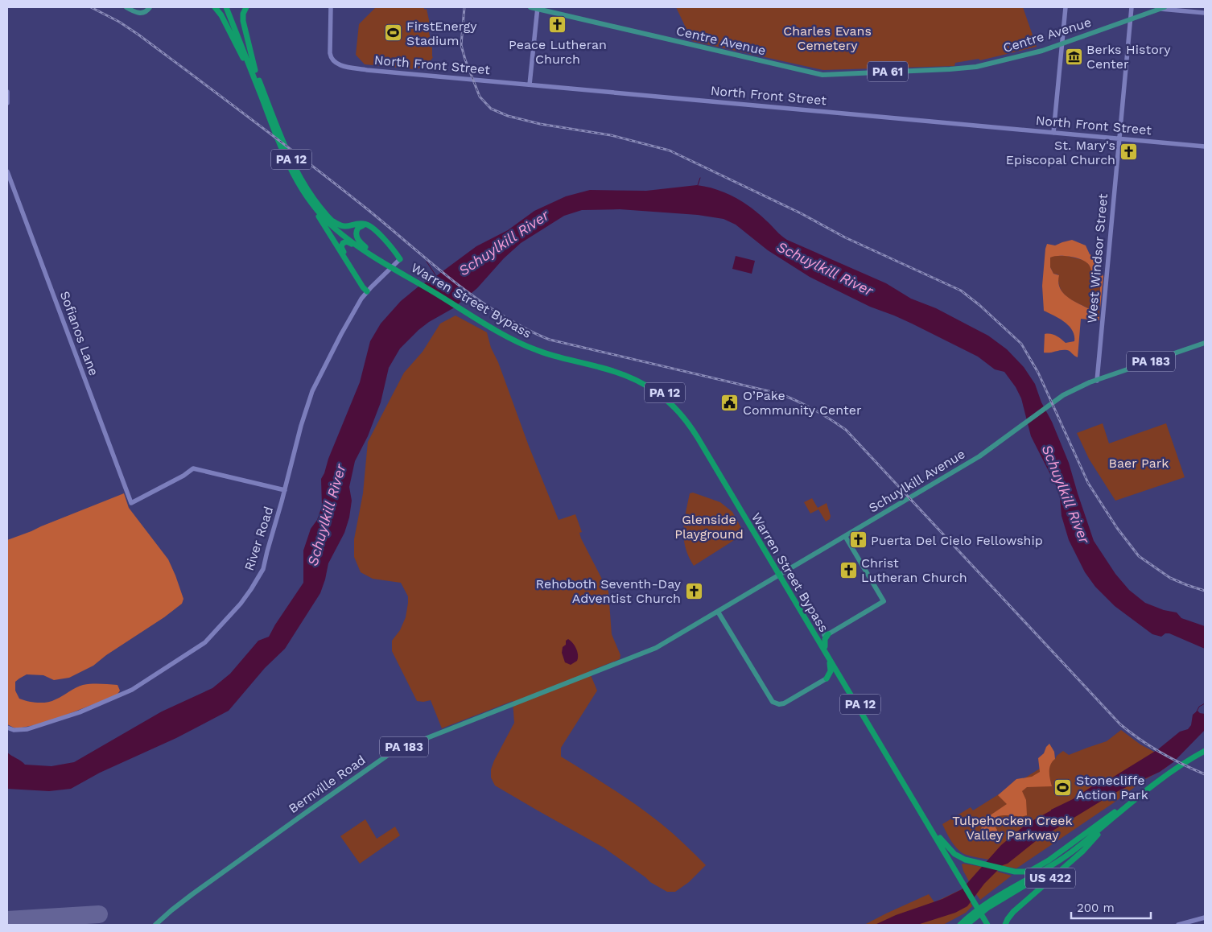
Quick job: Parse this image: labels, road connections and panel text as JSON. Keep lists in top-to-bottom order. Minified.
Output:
{"streets":{"highway":["PA 12","Warren Street Bypass","US 422"],"main road":["Centre Avenue","PA 61","PA 183","Schuylkill Avenue","Bernville Road"],"street":["North Front Street","West Windsor Street","Sofianos Lane","River Road"]},"crossings":[["Centre Avenue","West Windsor Street"],["North Front Street","West Windsor Street"],["West Windsor Street","Schuylkill Avenue"],["Sofianos Lane","River Road"],["Schuylkill Avenue","Bernville Road"]],"water":["Schuylkill River"],"parks":["Charles Evans Cemetery","Baer Park","Glenside Playground","Tulpehocken Creek Valley Parkway"],"places":{"church":["Peace Lutheran Church","St. Mary's Episcopal Church","Puerta Del Cielo Fellowship","Christ Lutheran Church","Rehoboth Seventh-Day Adventist Church"],"sports":["FirstEnergy Stadium","Stonecliffe Action Park"],"museum":["Berks History Center"],"public building":["O’Pake Community Center"]},"scale_bar":"200 m"}
